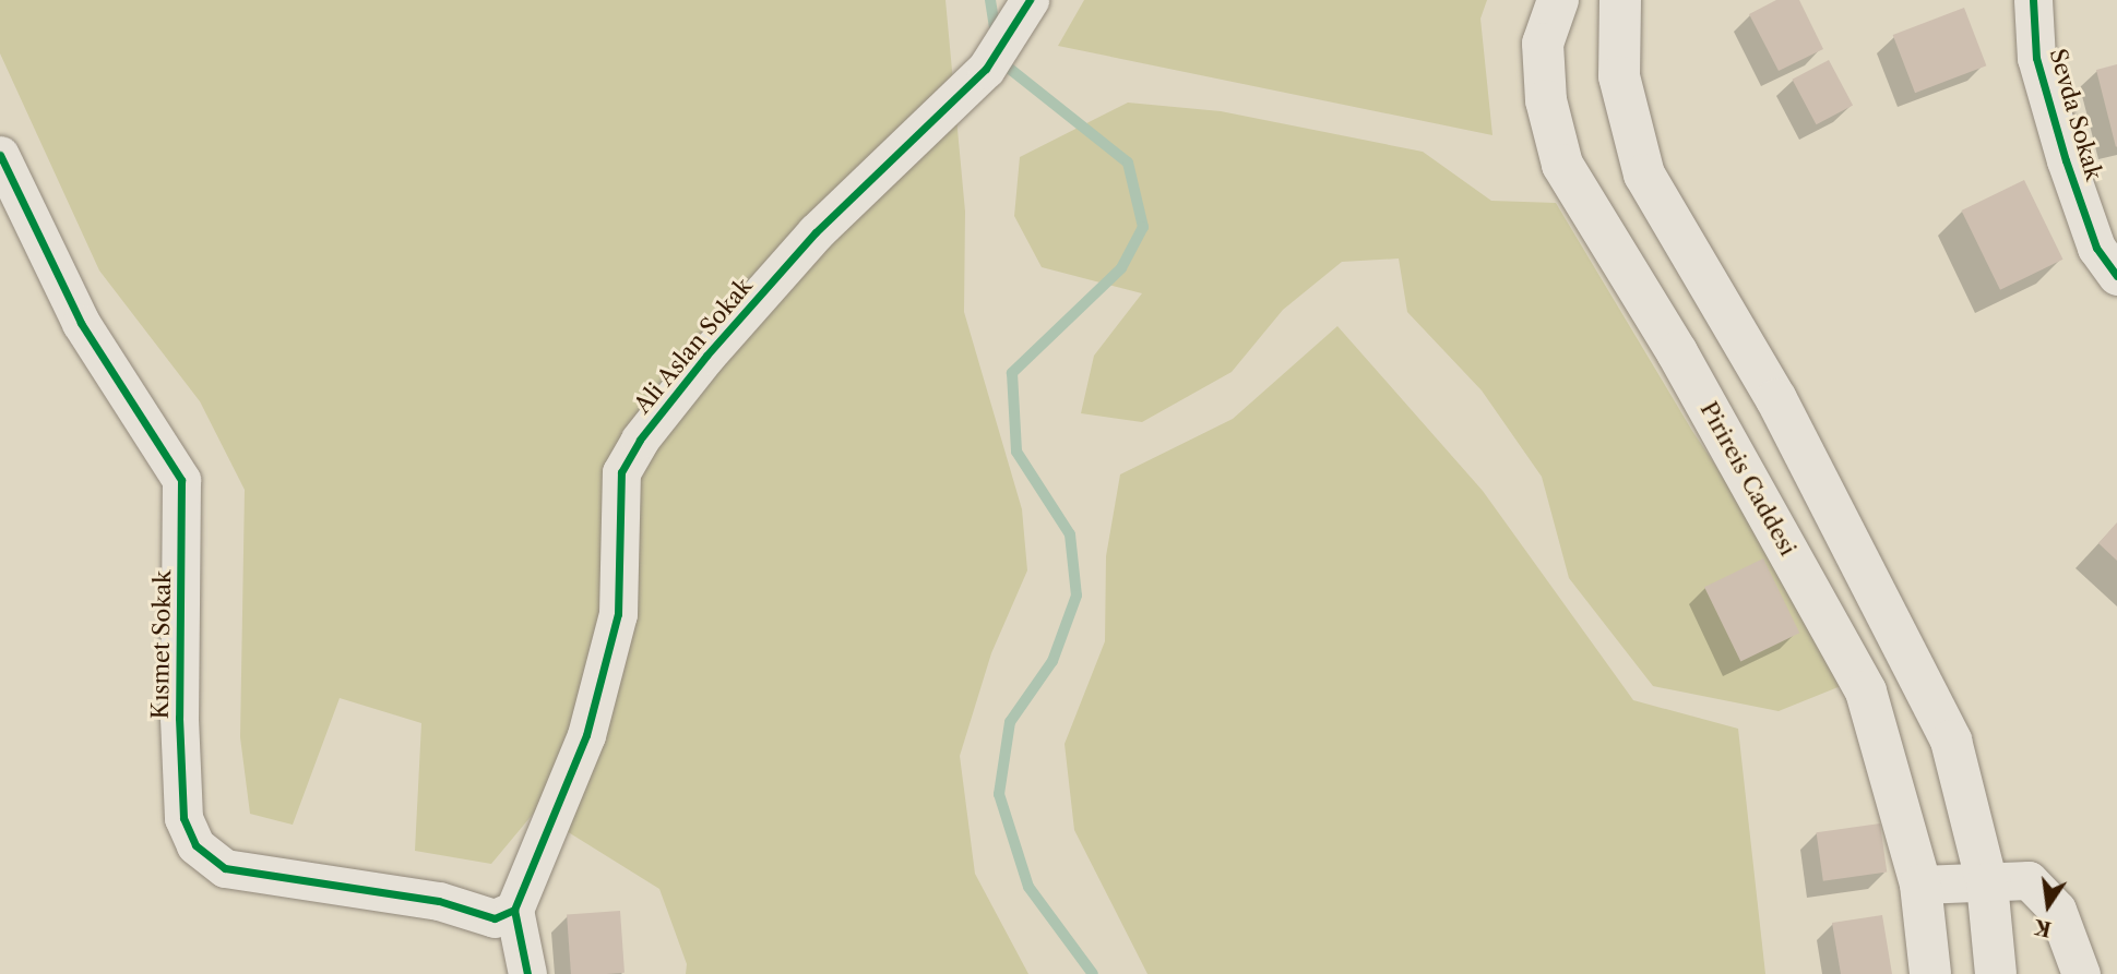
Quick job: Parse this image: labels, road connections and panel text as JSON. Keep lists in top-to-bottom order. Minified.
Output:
{"streets":{"main road":["Pirireis Caddesi"],"street":["Sevda Sokak","Ali Aslan Sokak","Kısmet Sokak"]},"crossings":[["Ali Aslan Sokak","Kısmet Sokak"]],"north":"bottom"}
